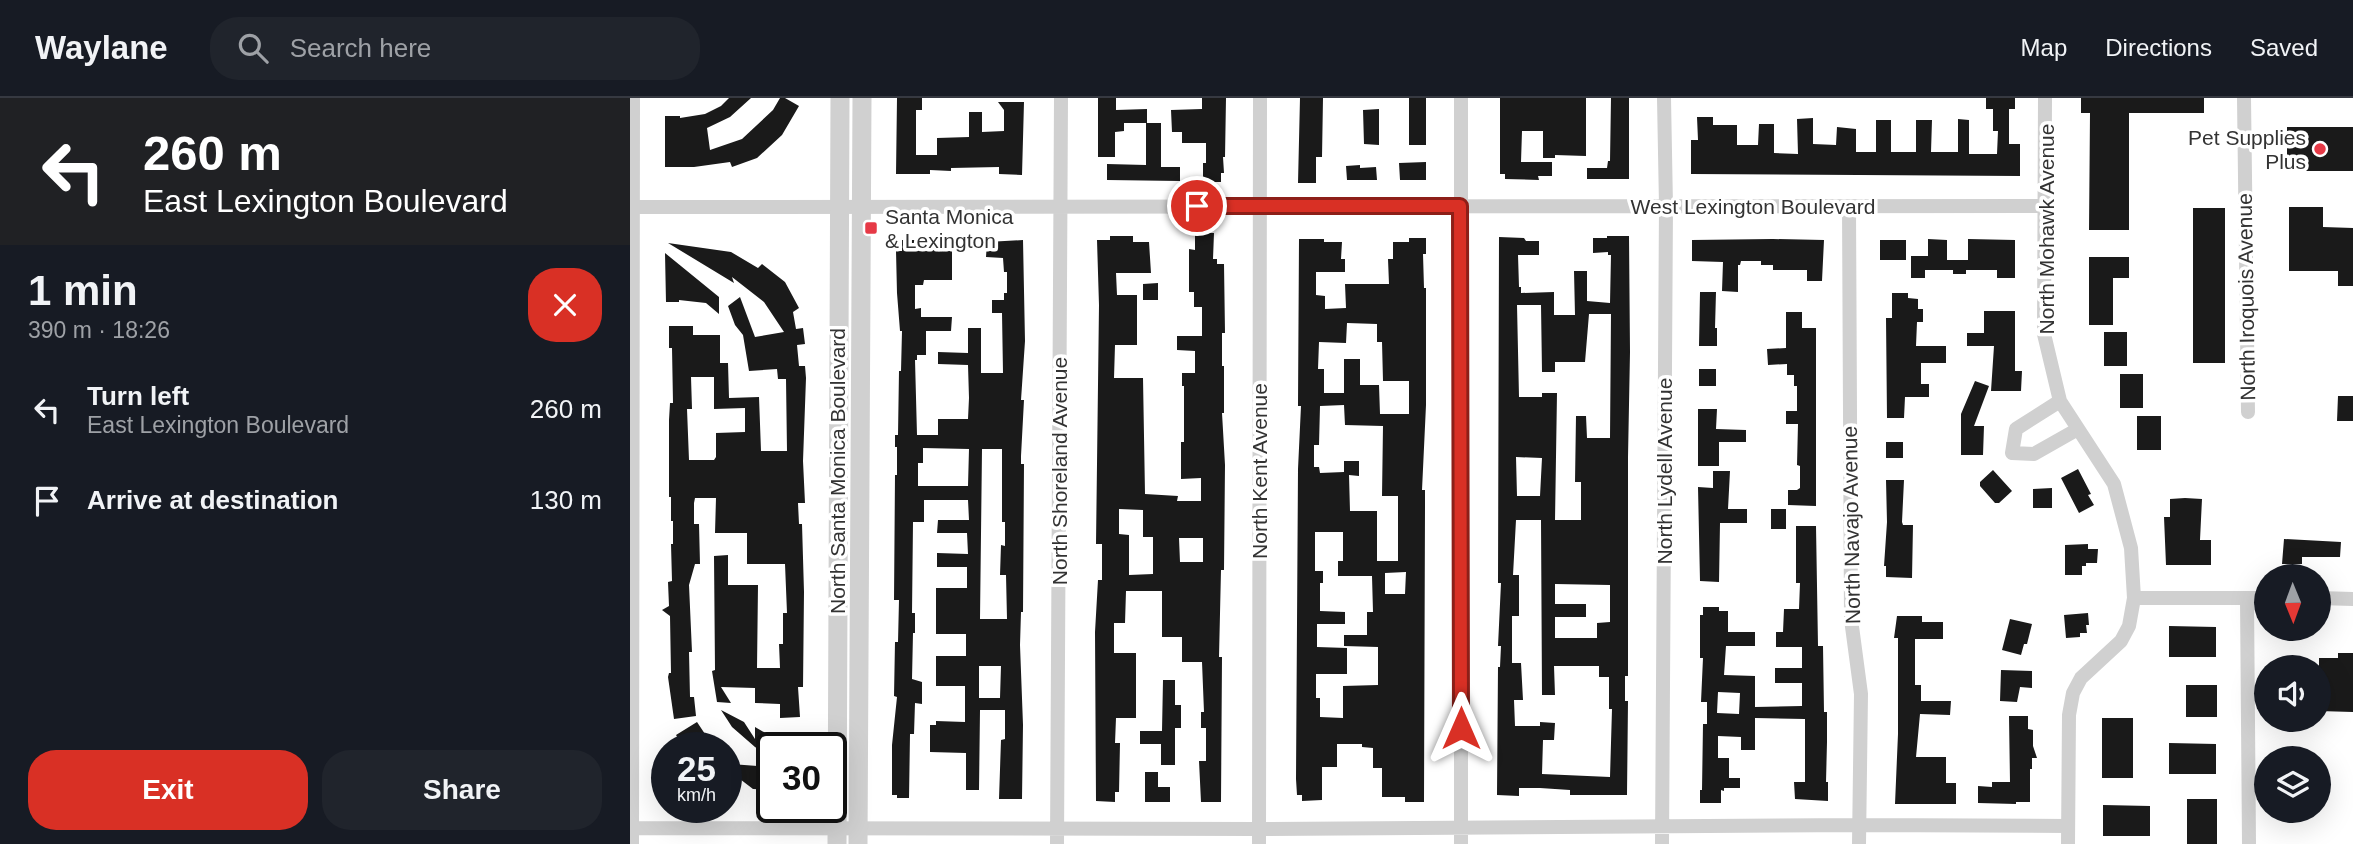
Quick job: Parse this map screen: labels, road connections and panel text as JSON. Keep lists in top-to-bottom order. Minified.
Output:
{"streets":{"street":["West Lexington Boulevard","North Mohawk Avenue","North Iroquois Avenue","North Santa Monica Boulevard","North Shoreland Avenue","North Kent Avenue","North Lydell Avenue","North Navajo Avenue"]},"crossings":[["West Lexington Boulevard","North Mohawk Avenue"],["West Lexington Boulevard","North Santa Monica Boulevard"],["West Lexington Boulevard","North Shoreland Avenue"],["West Lexington Boulevard","North Kent Avenue"],["West Lexington Boulevard","North Lydell Avenue"],["West Lexington Boulevard","North Navajo Avenue"]],"places":{"other":["Pet Supplies Plus"],"transit":["Santa Monica & Lexington"]},"north":"bottom","page":{"header":"Waylane","search":"Search here","nav":["Map","Directions","Saved"],"turn":["260 m","East Lexington Boulevard"],"heading":["1 min","390 m · 18:26"],"list":[{"name":"Turn left","note":"East Lexington Boulevard","value":"260 m"},{"name":"Arrive at destination","value":"130 m"}],"speed":"25 km/h","limit":"30","buttons":["Exit","Share"]}}
